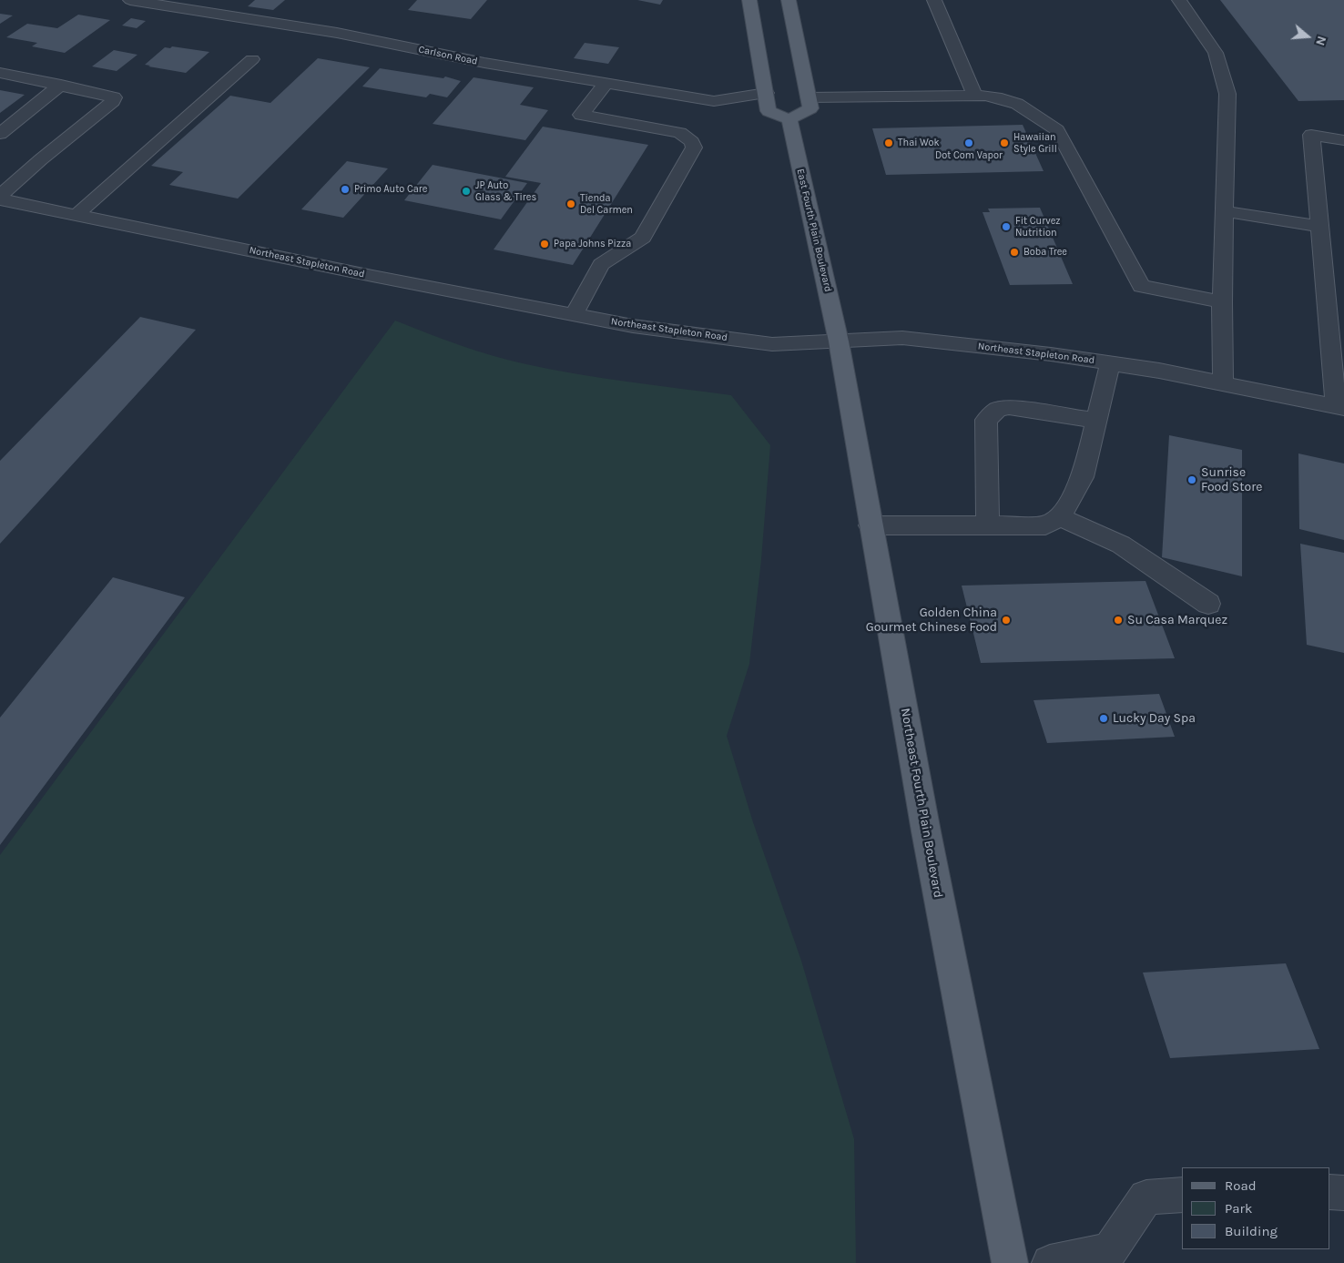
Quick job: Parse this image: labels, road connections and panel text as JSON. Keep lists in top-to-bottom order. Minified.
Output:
{"streets":{"main road":["East Fourth Plain Boulevard","Northeast Fourth Plain Boulevard"],"street":["Carlson Road","Northeast Stapleton Road"]},"crossings":[["East Fourth Plain Boulevard","Northeast Stapleton Road"],["East Fourth Plain Boulevard","Northeast Fourth Plain Boulevard"],["Northeast Stapleton Road","Northeast Fourth Plain Boulevard"]],"places":["Thai Wok","Dot Com Vapor","Hawaiian Style Grill","Primo Auto Care","JP Auto Glass & Tires","Tienda Del Carmen","Fit Curvez Nutrition","Papa Johns Pizza","Boba Tree","Sunrise Food Store","Golden China Gourmet Chinese Food","Su Casa Marquez","Lucky Day Spa"],"legend":["Road","Park","Building"],"north":"right"}
